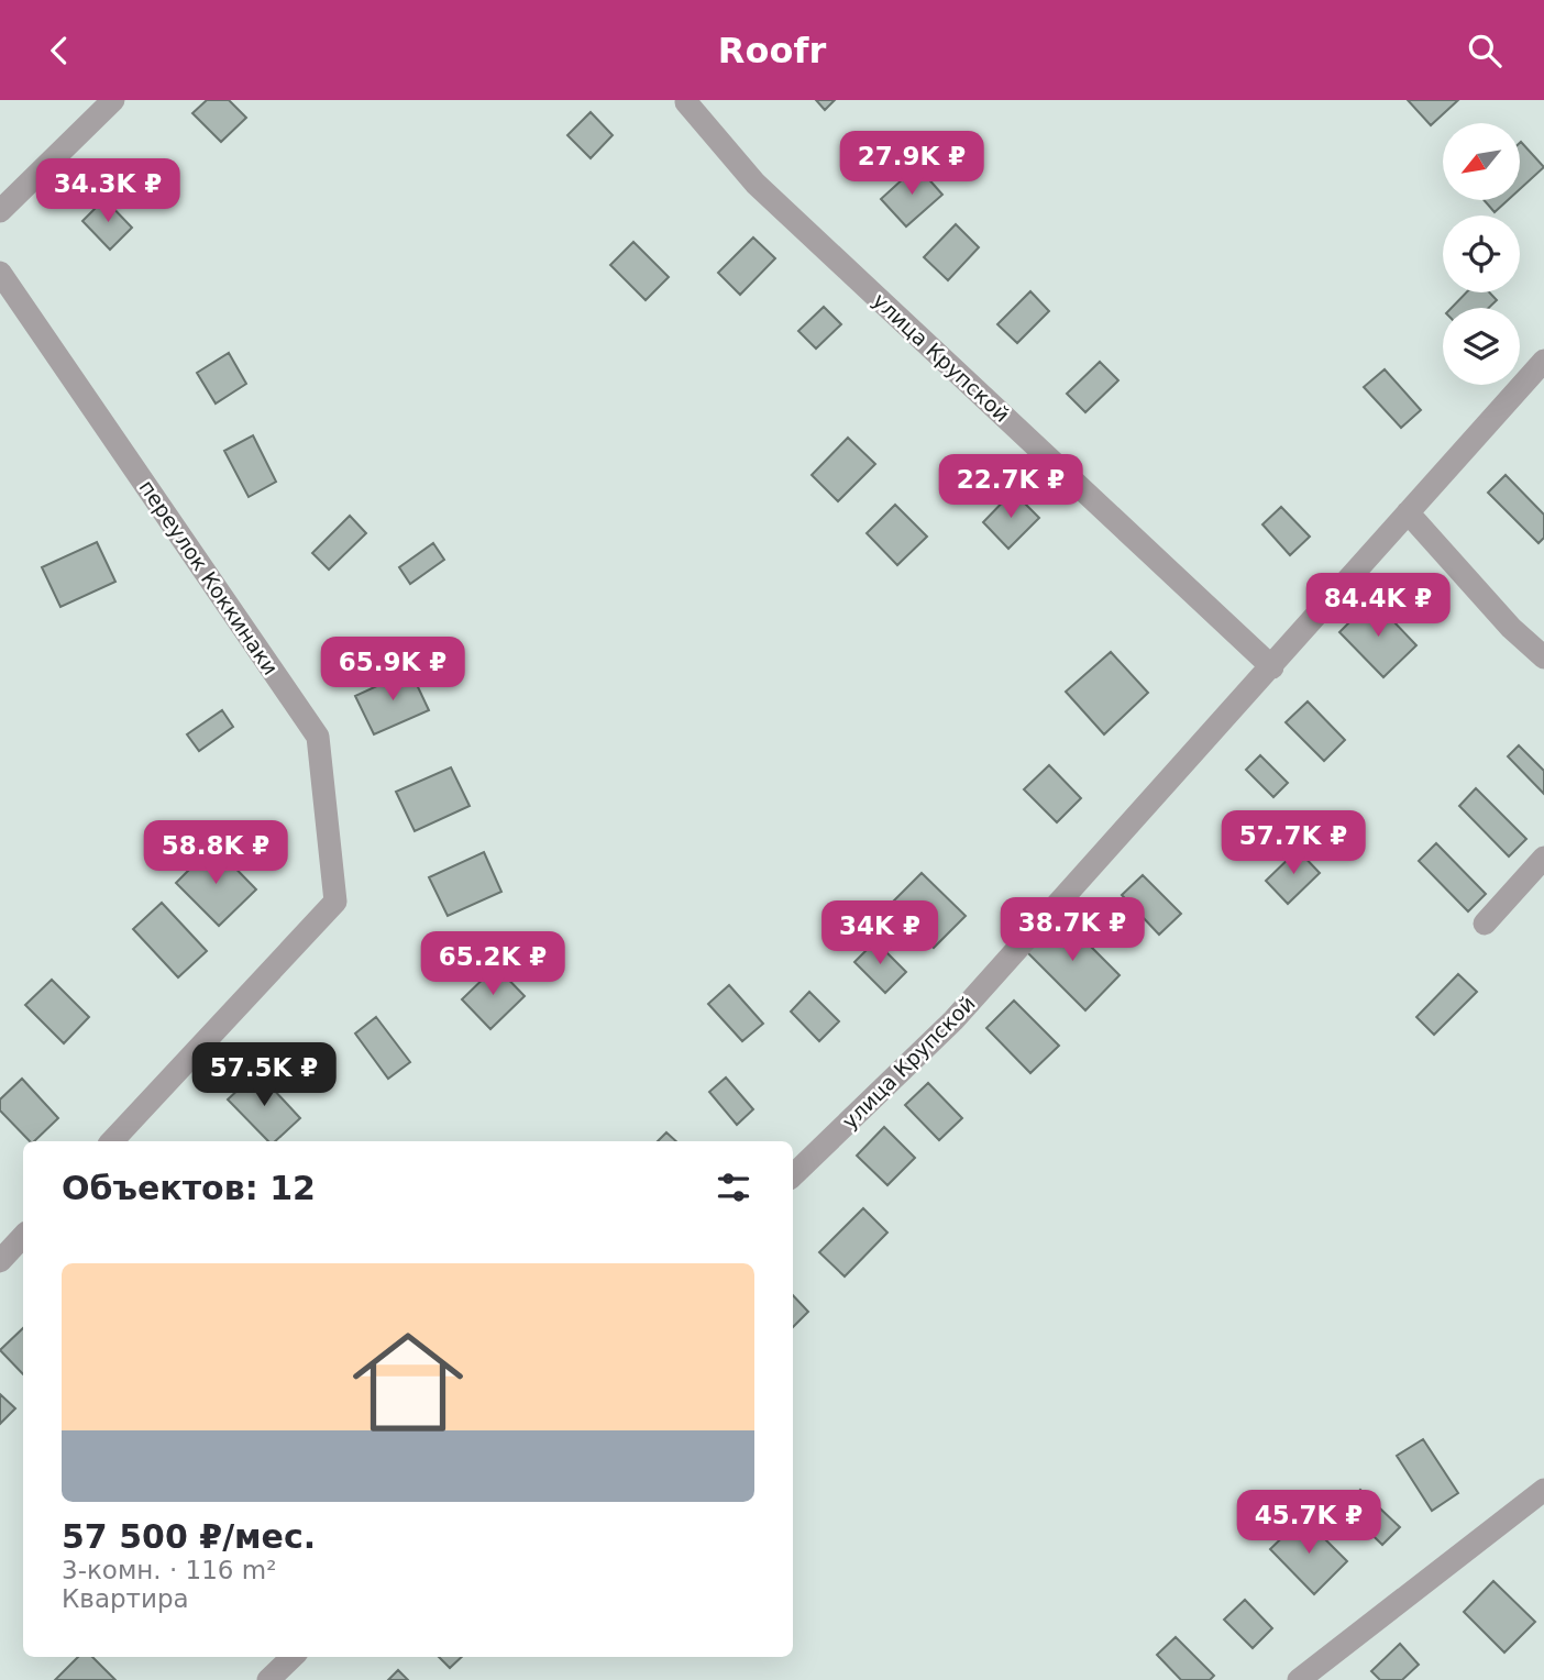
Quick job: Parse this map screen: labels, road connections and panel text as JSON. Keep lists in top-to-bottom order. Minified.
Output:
{"streets":{"street":["улица Крупской","переулок Коккинаки"]},"north":"bottom left","page":{"header":"Roofr","price":["27.9K ₽","34.3K ₽","22.7K ₽","84.4K ₽","65.9K ₽","57.7K ₽","58.8K ₽","38.7K ₽","34K ₽","65.2K ₽","57.5K ₽","45.7K ₽"],"heading":"Объектов: 12","list":[{"name":"57 500 ₽/мес.","note":"3-комн. · 116 m² · Квартира"}]}}
